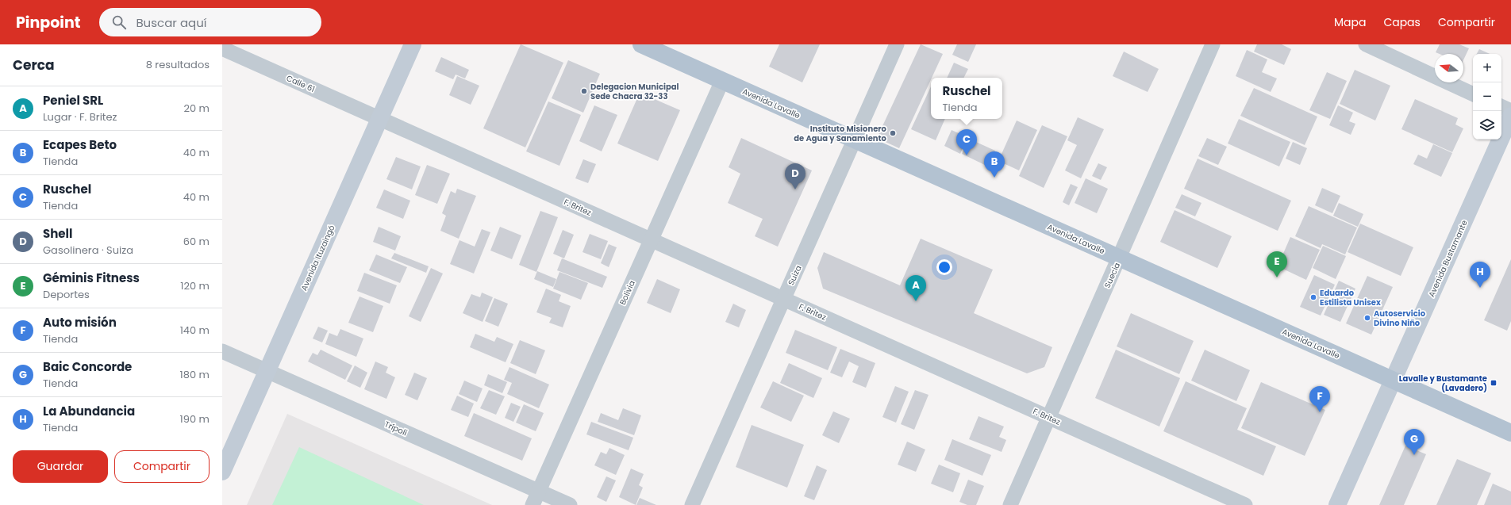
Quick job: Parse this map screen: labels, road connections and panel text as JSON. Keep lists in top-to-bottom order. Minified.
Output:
{"streets":{"main road":["Avenida Lavalle","Avenida Ituzaingó","Avenida Bustamante"],"street":["Calle 61","F. Britez","Suiza","Suecia","Bolivia","Trípoli"]},"crossings":[["Calle 61","F. Britez"],["Calle 61","Avenida Ituzaingó"],["Avenida Lavalle","Avenida Bustamante"],["Avenida Lavalle","Suiza"],["Avenida Lavalle","Suecia"],["Avenida Lavalle","Bolivia"],["F. Britez","Avenida Ituzaingó"],["F. Britez","Suiza"],["F. Britez","Suecia"],["F. Britez","Bolivia"],["Avenida Ituzaingó","Trípoli"],["Bolivia","Trípoli"]],"places":{"other":["Delegacion Municipal Sede Chacra 32-33","Instituto Misionero de Agua y Sanamiento","Eduardo Estilista Unisex","Autoservicio Divino Niño"],"transit":["Lavalle y Bustamante (Lavadero)"]},"north":"left","page":{"header":"Pinpoint","search":"Buscar aquí","nav":["Mapa","Capas","Compartir"],"heading":["Cerca","8 resultados"],"map_buttons":["+","−"],"popup":["Ruschel","Tienda"],"list":[{"mark":"A","name":"Peniel SRL","note":"Lugar · F. Britez","value":"20 m"},{"mark":"B","name":"Ecapes Beto","note":"Tienda","value":"40 m"},{"mark":"C","name":"Ruschel","note":"Tienda","value":"40 m"},{"mark":"D","name":"Shell","note":"Gasolinera · Suiza","value":"60 m"},{"mark":"E","name":"Géminis Fitness","note":"Deportes","value":"120 m"},{"mark":"F","name":"Auto misión","note":"Tienda","value":"140 m"},{"mark":"G","name":"Baic Concorde","note":"Tienda","value":"180 m"},{"mark":"H","name":"La Abundancia","note":"Tienda","value":"190 m"}],"pins":["C","B","D","E","H","A","F","G"],"buttons":["Guardar","Compartir"]}}
